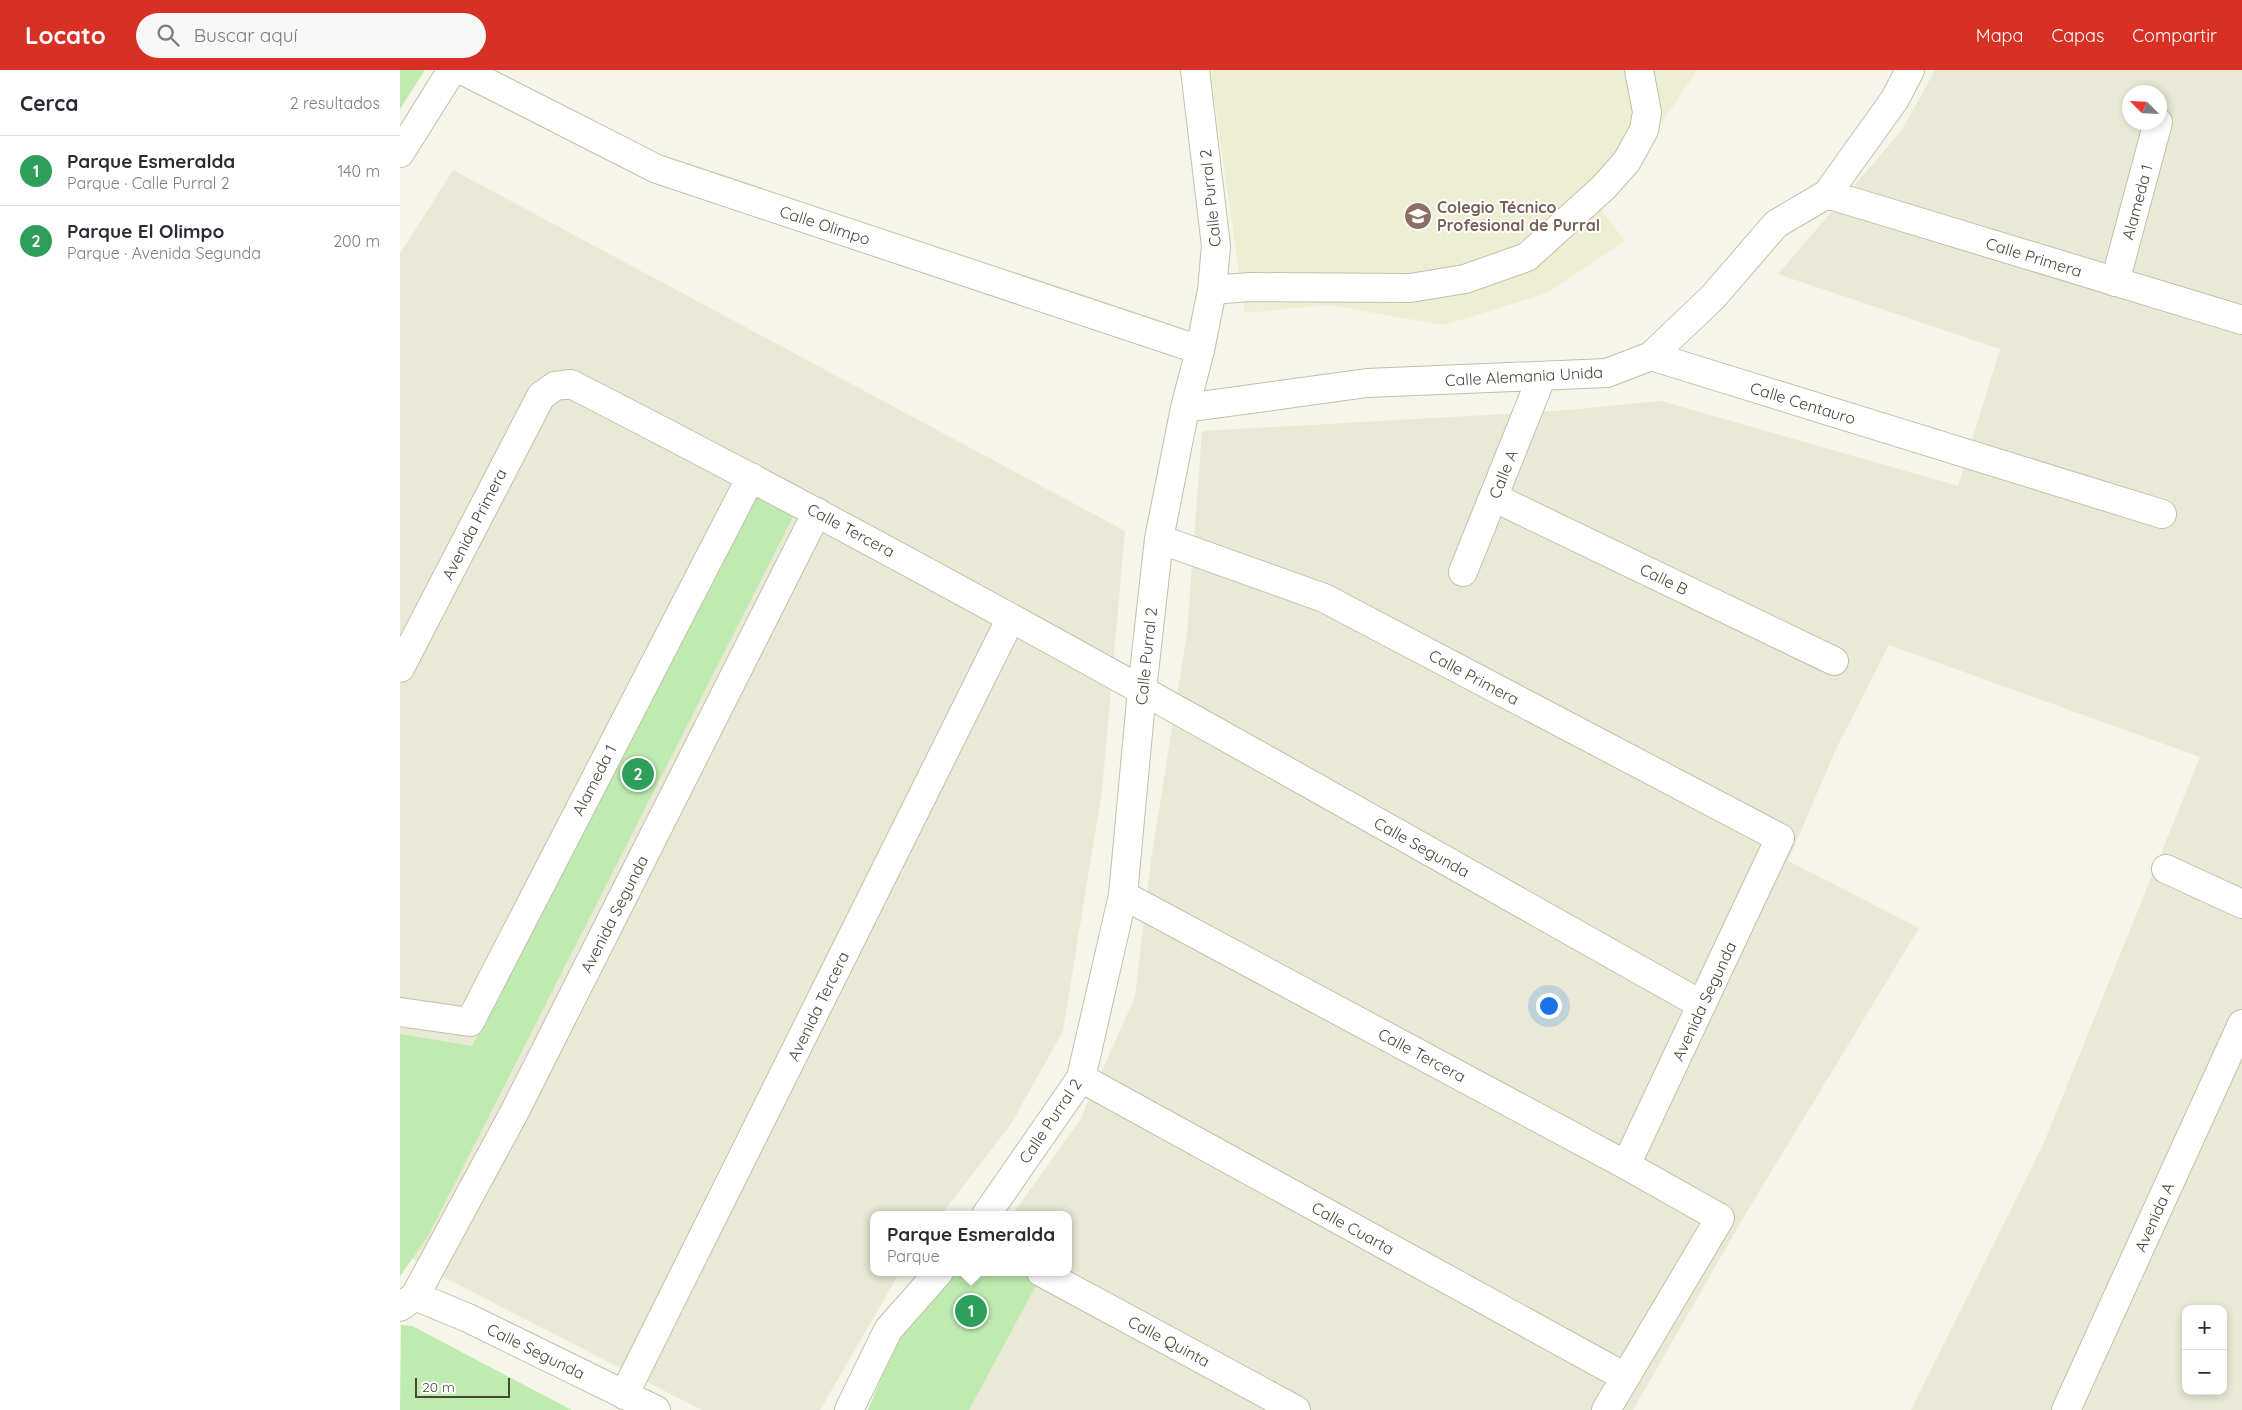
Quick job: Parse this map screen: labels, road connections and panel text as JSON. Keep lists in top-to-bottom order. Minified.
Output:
{"streets":{"street":["Calle Purral 2","Alameda 1","Calle Olimpo","Calle Primera","Calle Alemania Unida","Calle Centauro","Calle A","Avenida Primera","Calle Tercera","Calle B","Calle Segunda","Avenida Segunda","Avenida Tercera","Avenida A","Calle Cuarta","Calle Quinta"]},"crossings":[["Calle Purral 2","Calle Olimpo"],["Calle Purral 2","Calle Primera"],["Calle Purral 2","Calle Alemania Unida"],["Calle Purral 2","Calle Tercera"],["Calle Purral 2","Calle Segunda"],["Calle Purral 2","Calle Cuarta"],["Alameda 1","Calle Primera"],["Alameda 1","Calle Tercera"],["Calle Primera","Calle Alemania Unida"],["Calle Primera","Avenida Segunda"],["Calle Alemania Unida","Calle Centauro"],["Calle Alemania Unida","Calle A"],["Calle A","Calle B"],["Avenida Primera","Calle Tercera"],["Calle Tercera","Calle Segunda"],["Calle Tercera","Avenida Segunda"],["Calle Tercera","Avenida Tercera"],["Calle Tercera","Calle Cuarta"],["Calle Segunda","Avenida Segunda"],["Calle Segunda","Avenida Tercera"]],"places":{"school or university":["Colegio Técnico Profesional de Purral"]},"scale_bar":"20 m","north":"top left","page":{"header":"Locato","search":"Buscar aquí","nav":["Mapa","Capas","Compartir"],"heading":["Cerca","2 resultados"],"list":[{"mark":"1","name":"Parque Esmeralda","note":"Parque · Calle Purral 2","value":"140 m"},{"mark":"2","name":"Parque El Olimpo","note":"Parque · Avenida Segunda","value":"200 m"}],"pins":["2","1"],"popup":["Parque Esmeralda","Parque"],"map_buttons":["+","−"],"scale":"20 m"}}
